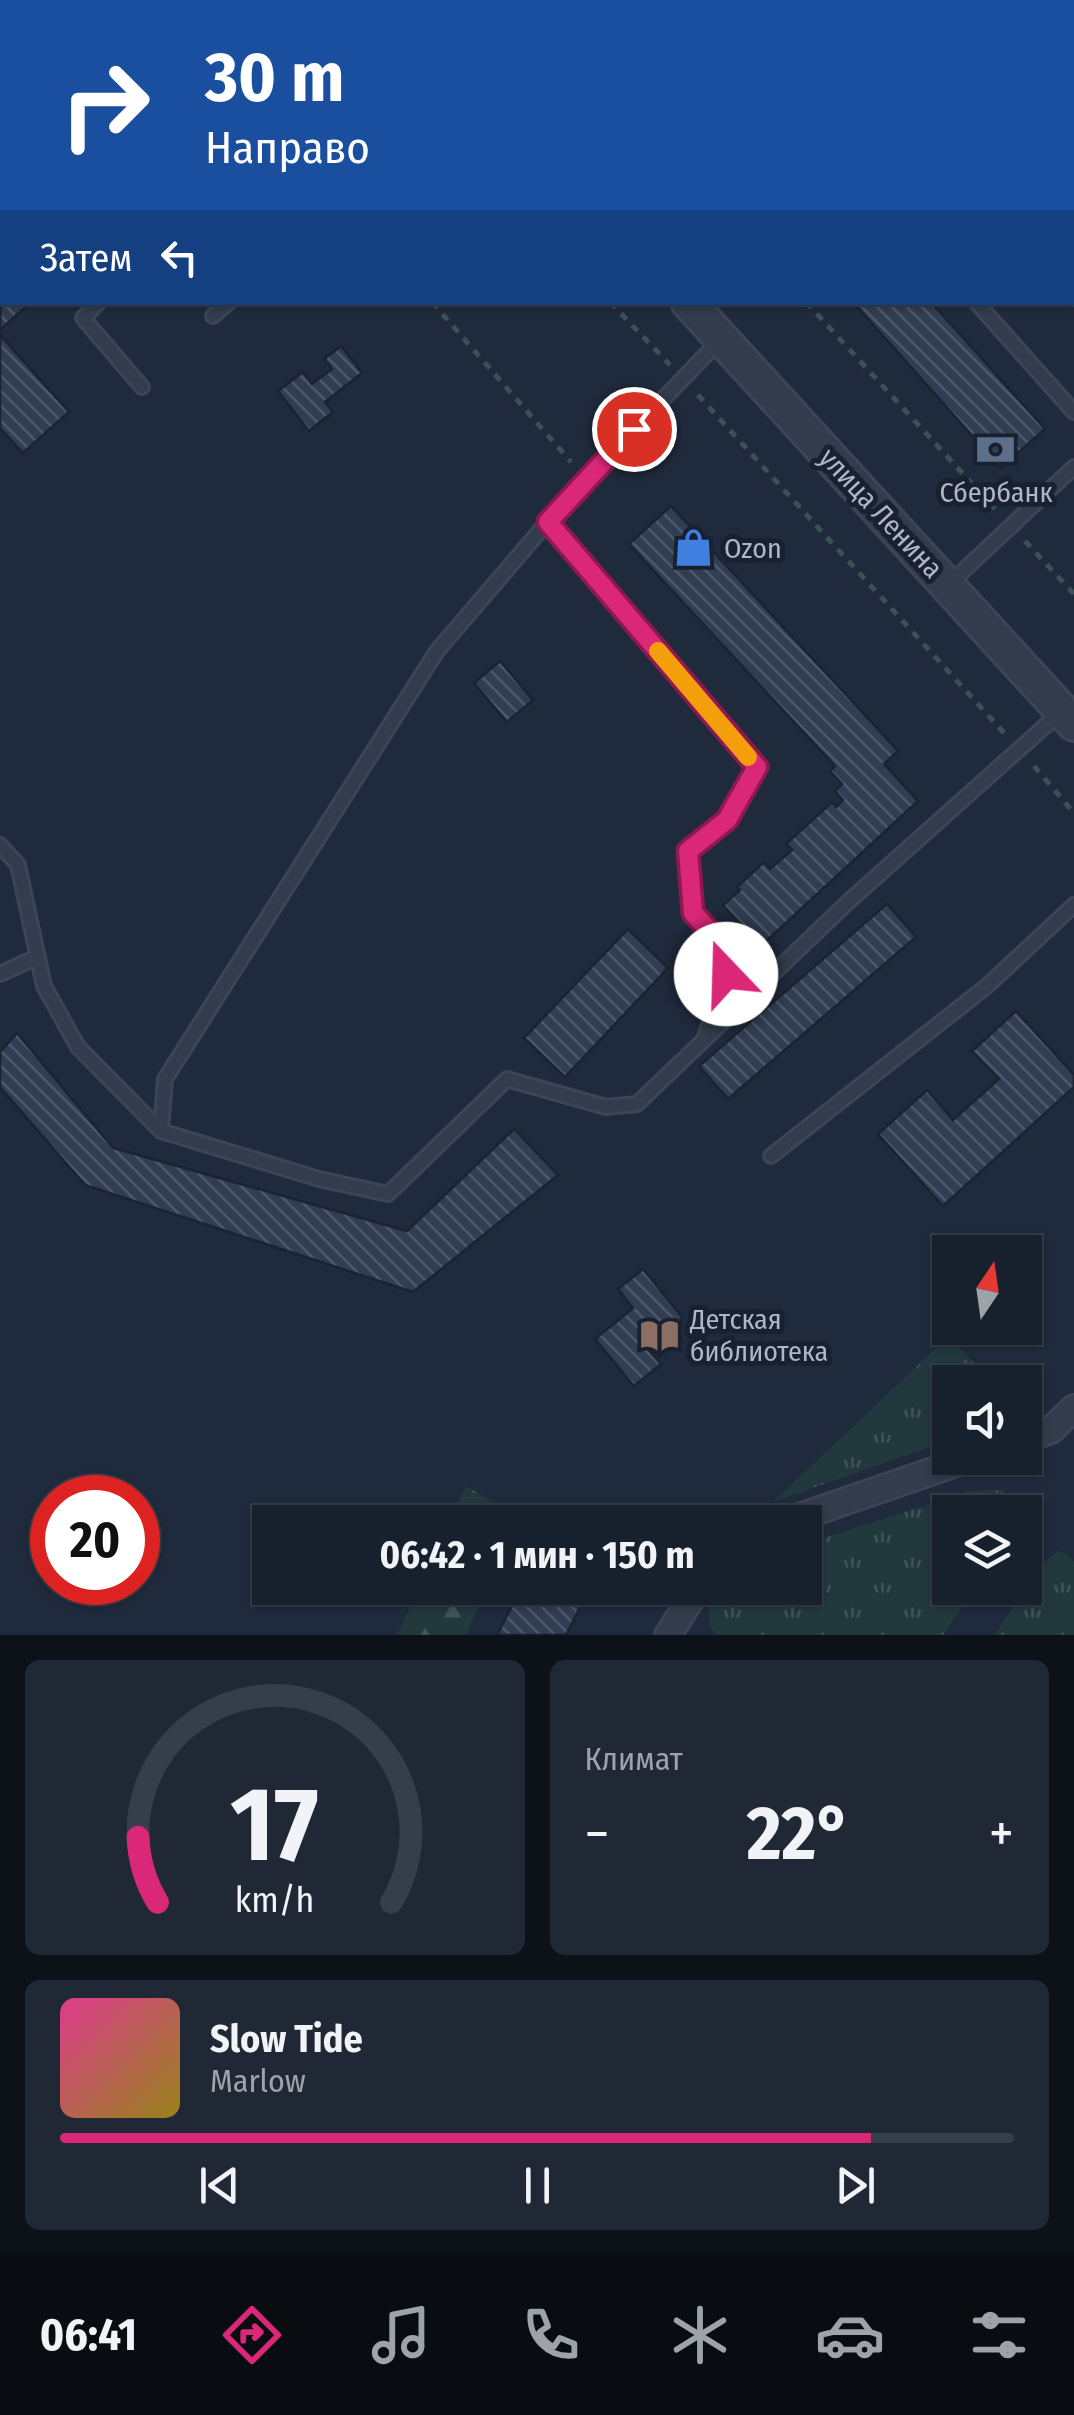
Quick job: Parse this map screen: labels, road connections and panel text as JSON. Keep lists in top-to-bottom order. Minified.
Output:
{"streets":{"street":["улица Ленина"]},"places":{"bank":["Сбербанк"],"shop":["Ozon"],"library":["Детская библиотека"]},"north":"top","page":{"turn":["30 m","Направо"],"then":"Затем","limit":"20","trip":"06:42 · 1 мин · 150 m","tile":"Климат","heat":["−","22°","+"],"song":["Slow Tide","Marlow"],"tabs":"06:41","gauge":["17","km/h"]}}
